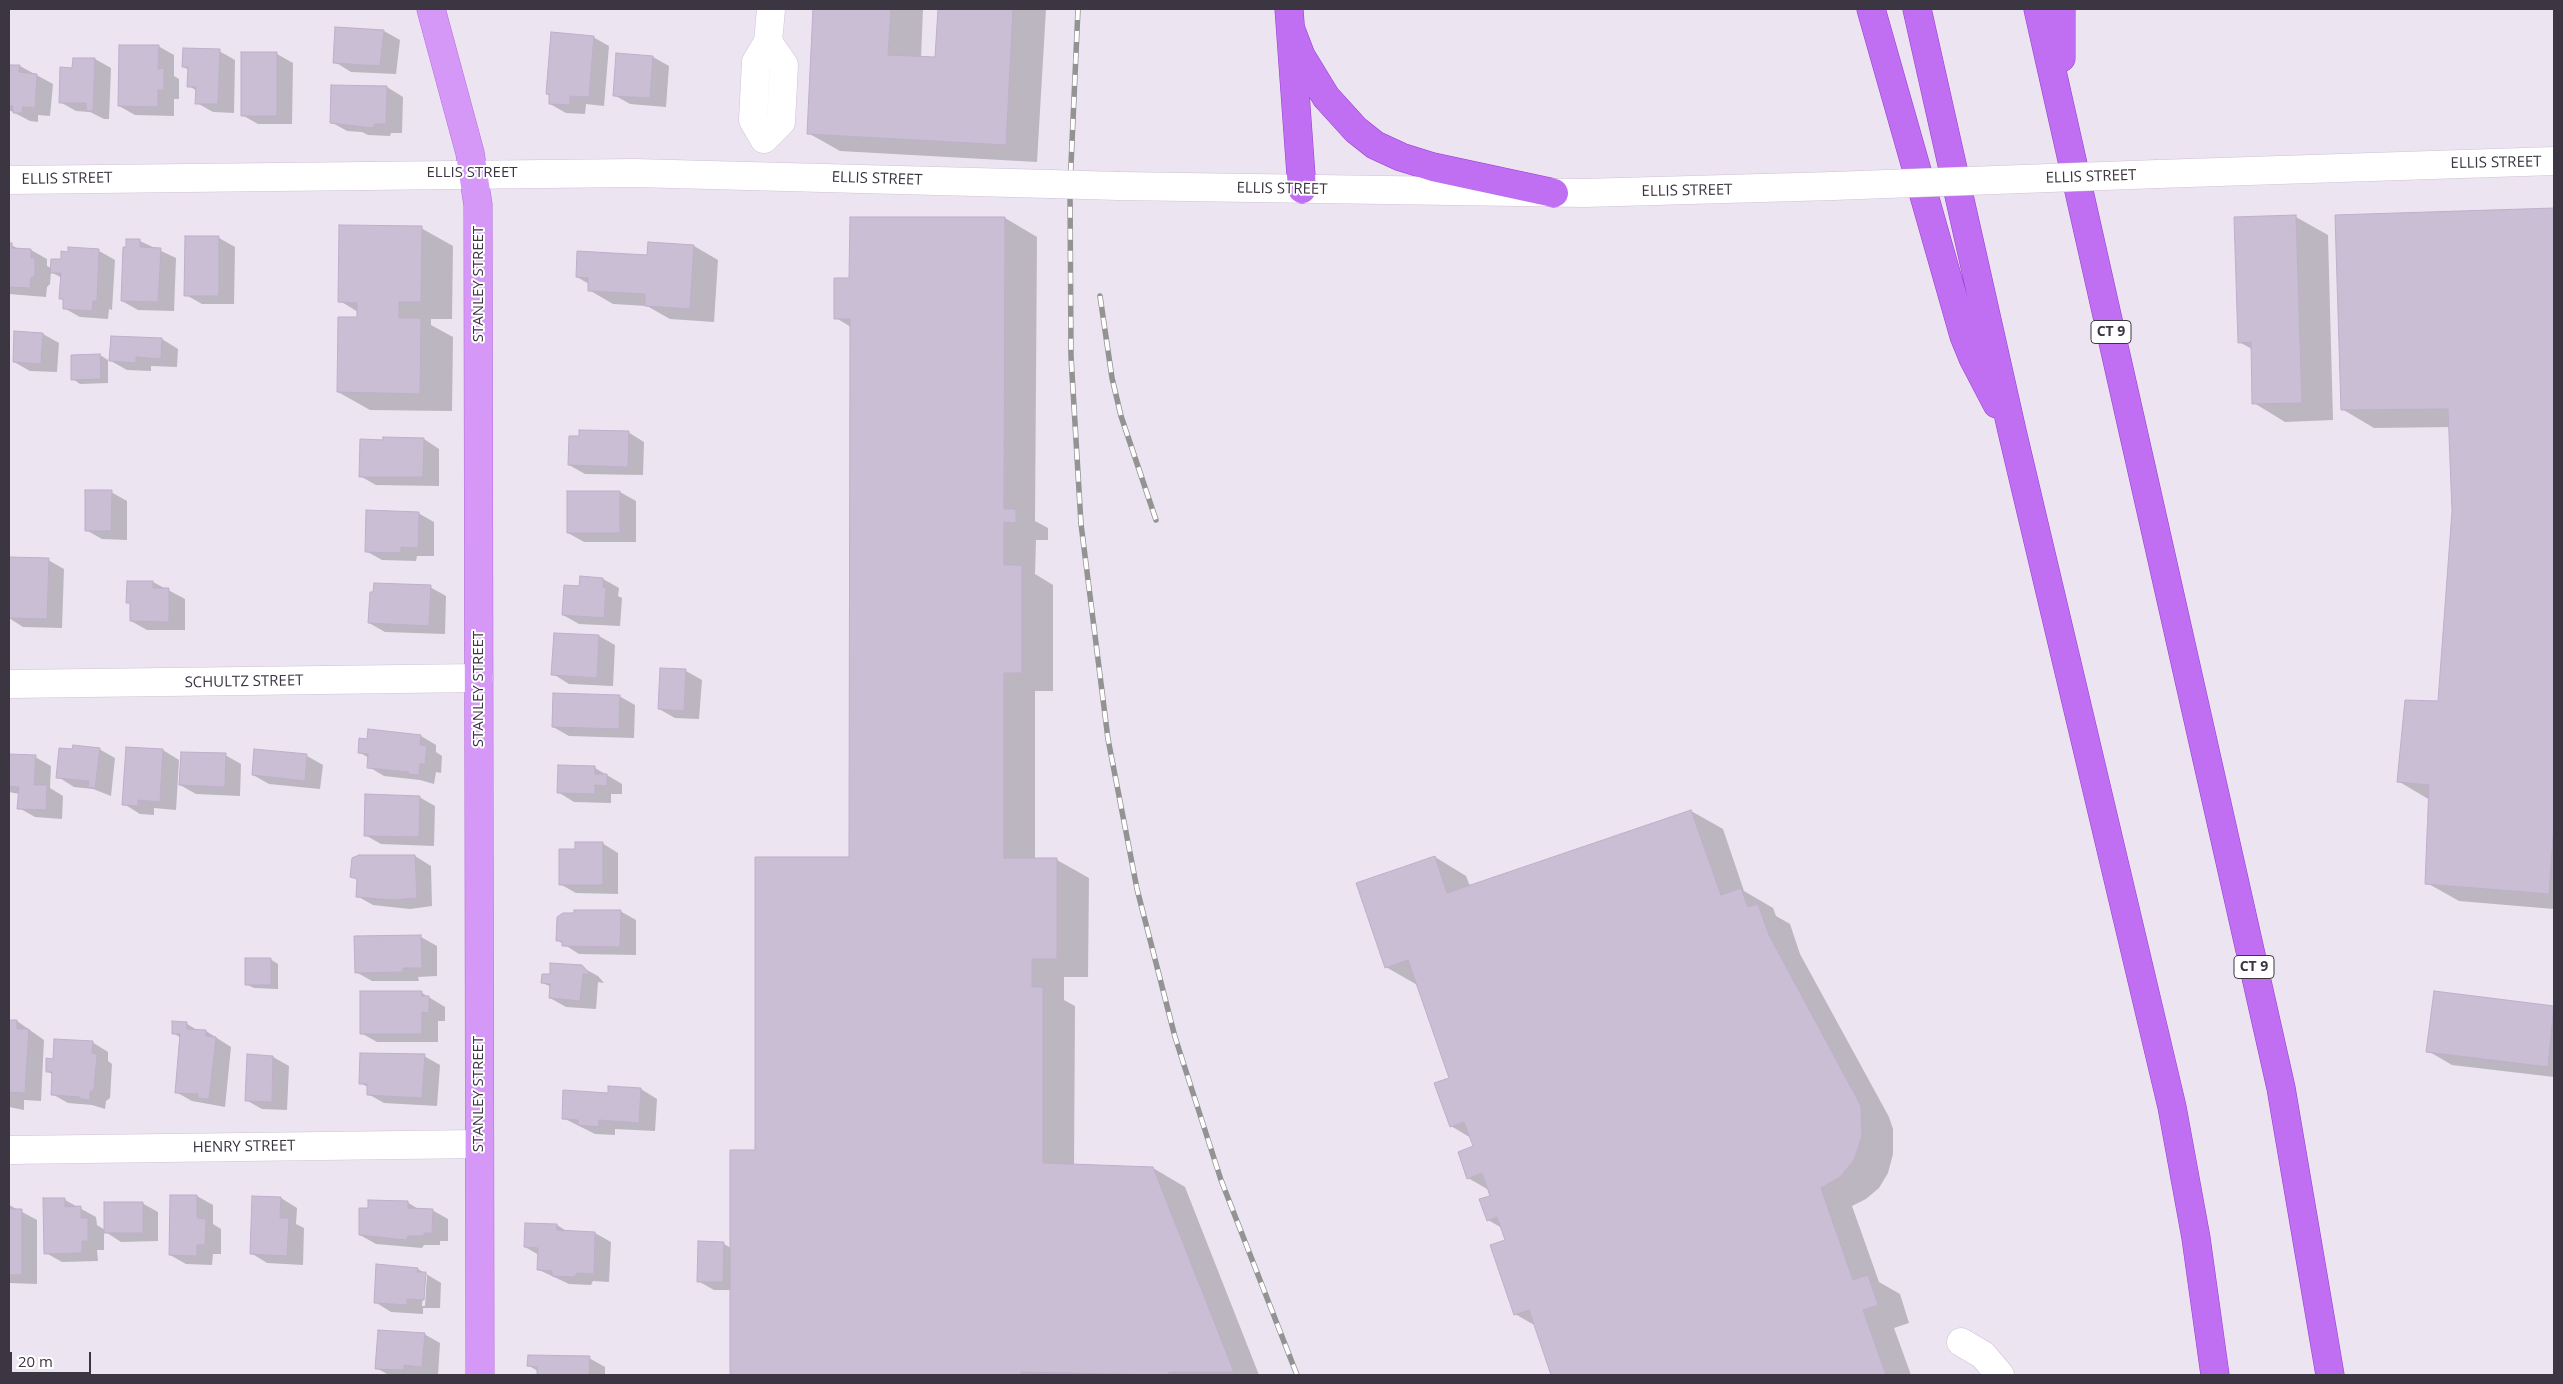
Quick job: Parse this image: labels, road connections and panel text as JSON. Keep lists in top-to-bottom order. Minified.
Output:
{"streets":{"highway":["CT 9"],"main road":["STANLEY STREET"],"street":["ELLIS STREET","SCHULTZ STREET","HENRY STREET"]},"crossings":[["ELLIS STREET","STANLEY STREET"],["STANLEY STREET","SCHULTZ STREET"],["STANLEY STREET","HENRY STREET"]],"scale_bar":"20 m"}
